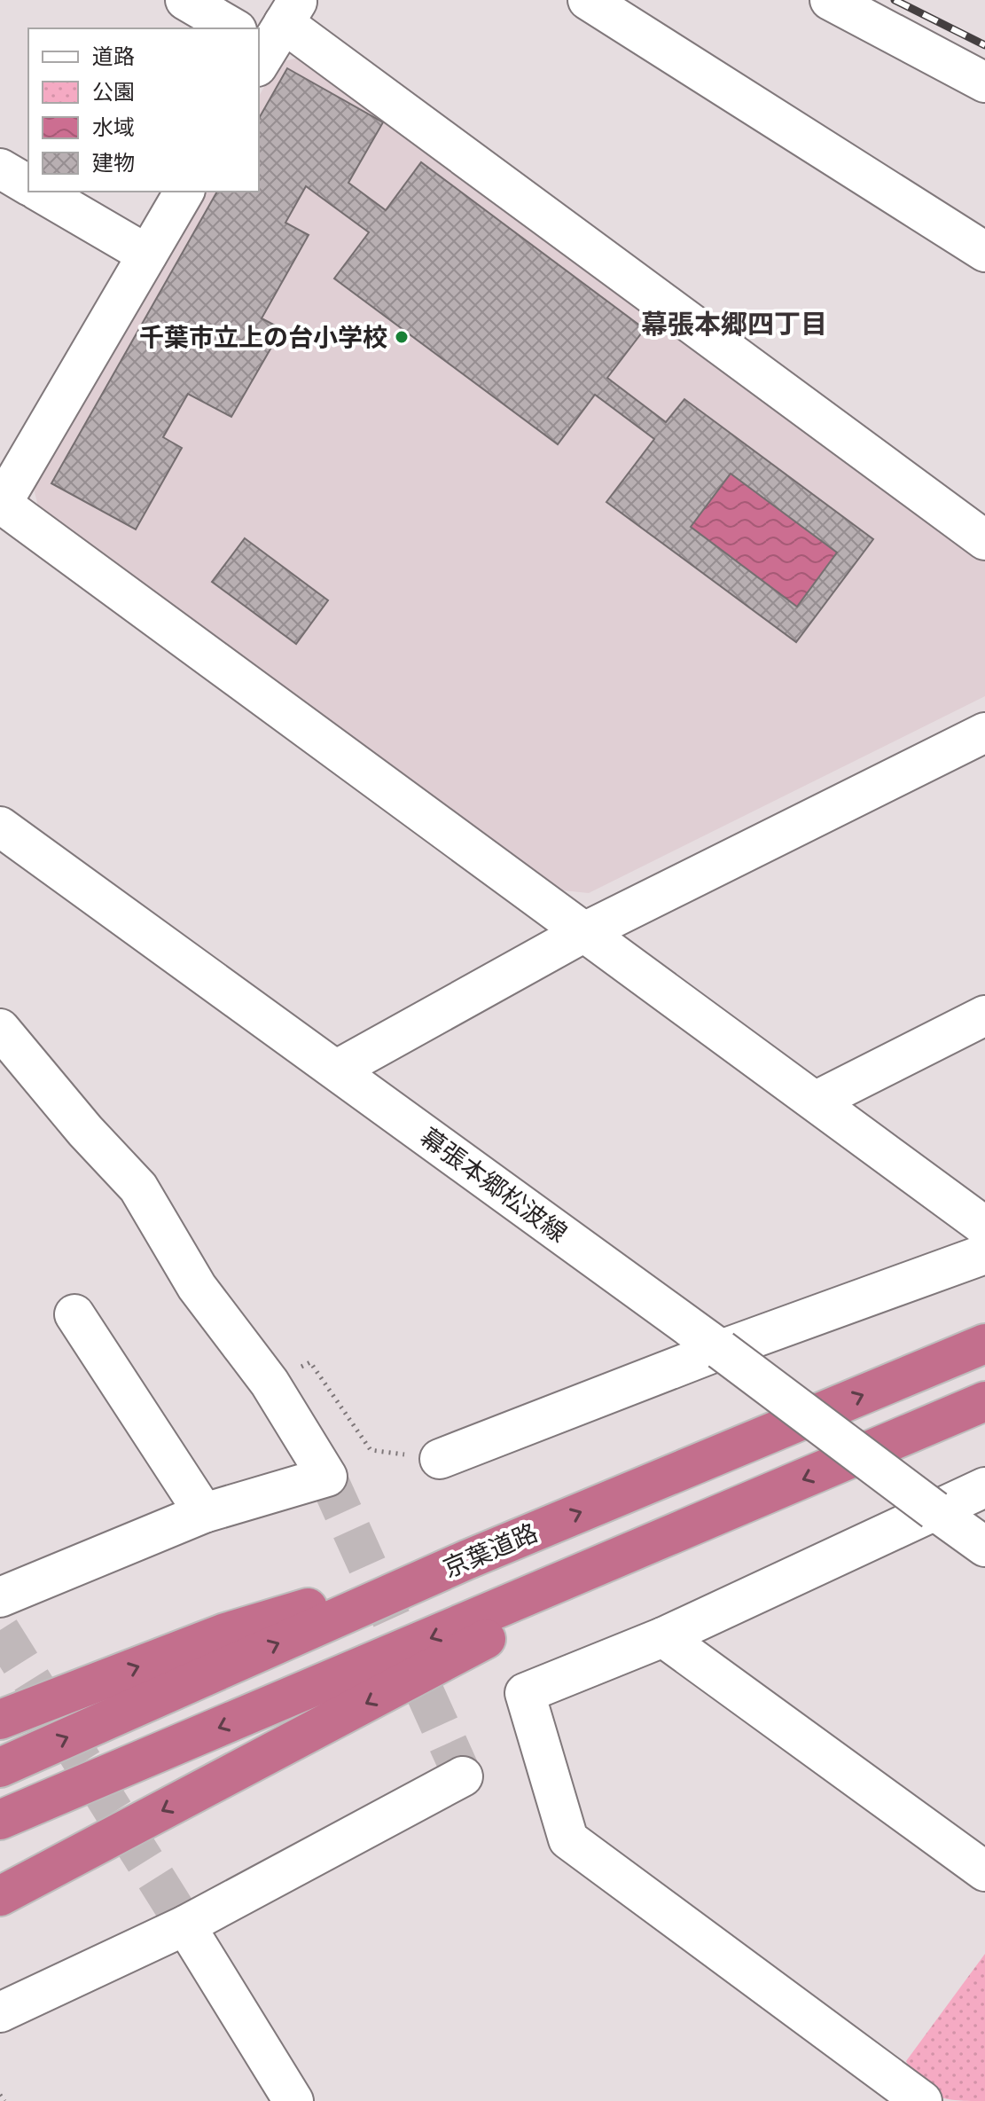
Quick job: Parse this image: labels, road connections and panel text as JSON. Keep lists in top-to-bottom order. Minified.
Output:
{"streets":{"highway":["京葉道路"],"street":["幕張本郷松波線"]},"districts":["幕張本郷四丁目"],"places":["千葉市立上の台小学校"],"legend":["道路","公園","水域","建物"]}
